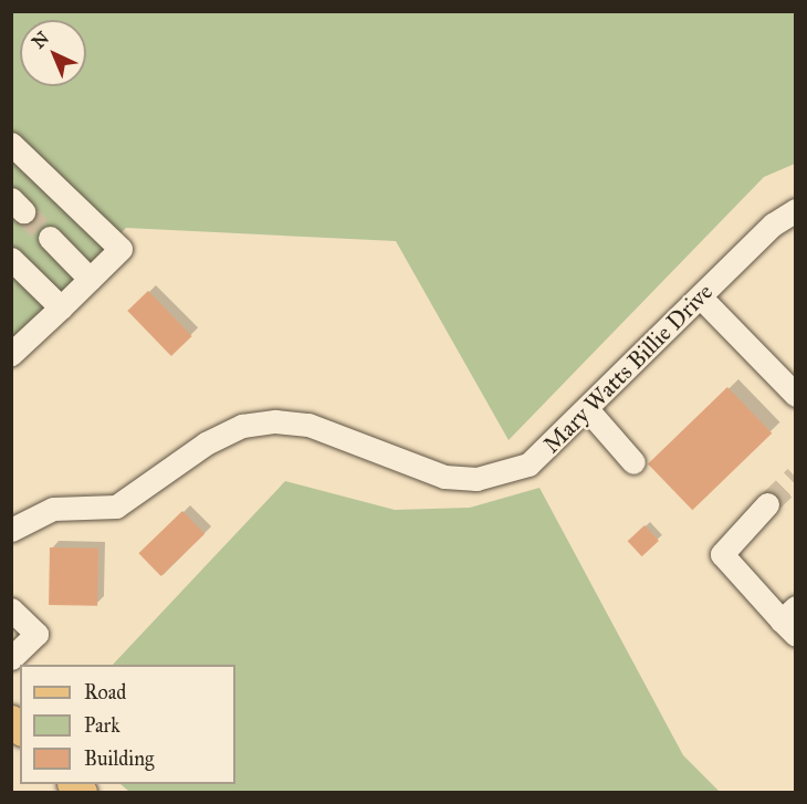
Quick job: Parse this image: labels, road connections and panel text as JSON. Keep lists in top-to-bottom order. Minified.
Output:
{"streets":{"street":["Mary Watts Billie Drive"]},"legend":["Road","Park","Building"],"north":"top left"}
